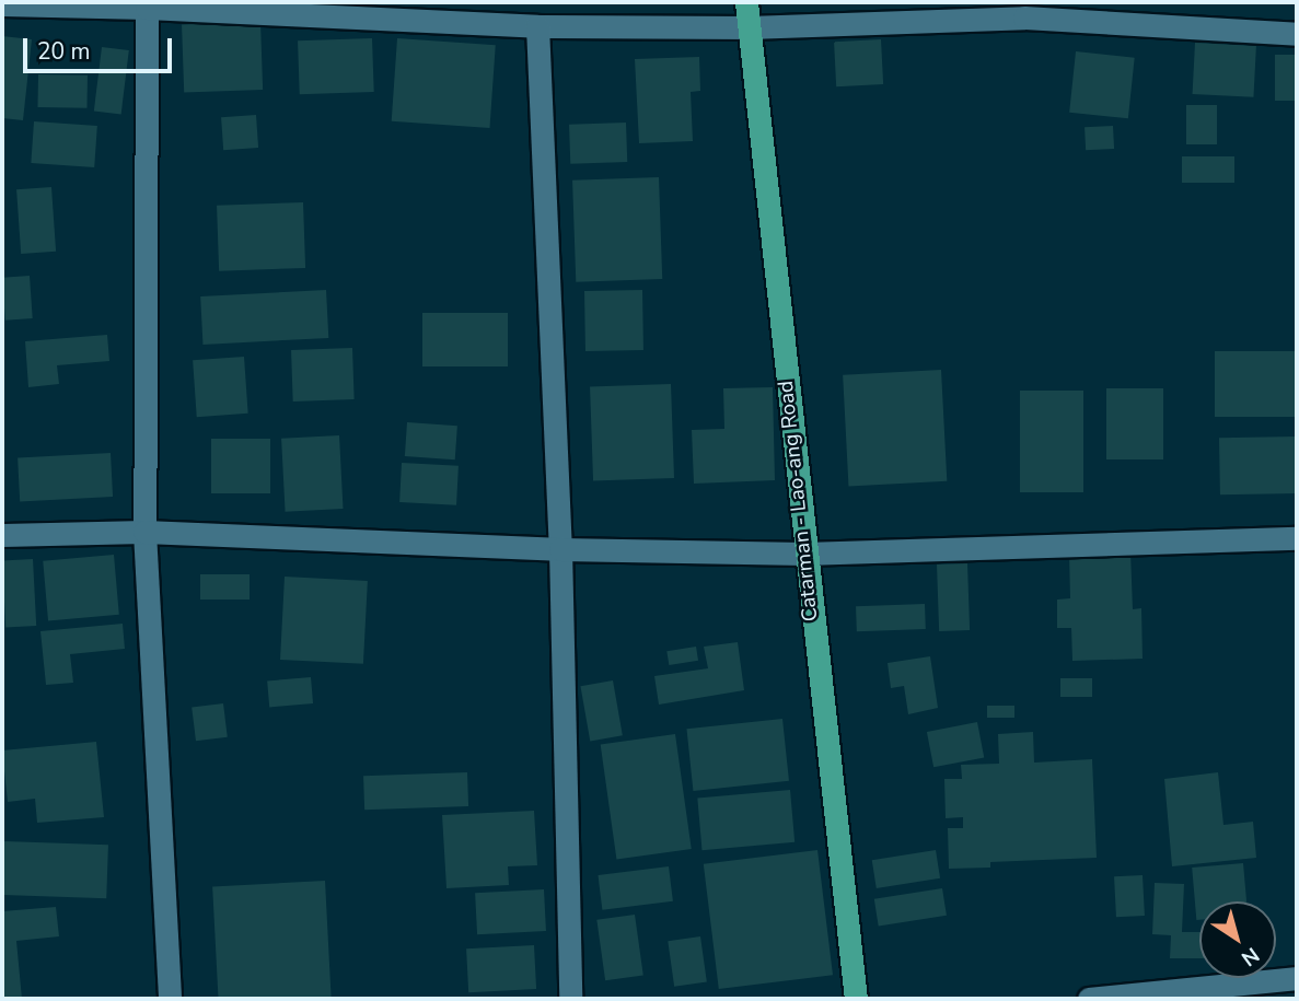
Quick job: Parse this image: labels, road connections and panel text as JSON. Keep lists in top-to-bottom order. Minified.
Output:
{"streets":{"main road":["Catarman - Lao-ang Road"]},"scale_bar":"20 m","north":"bottom right"}
